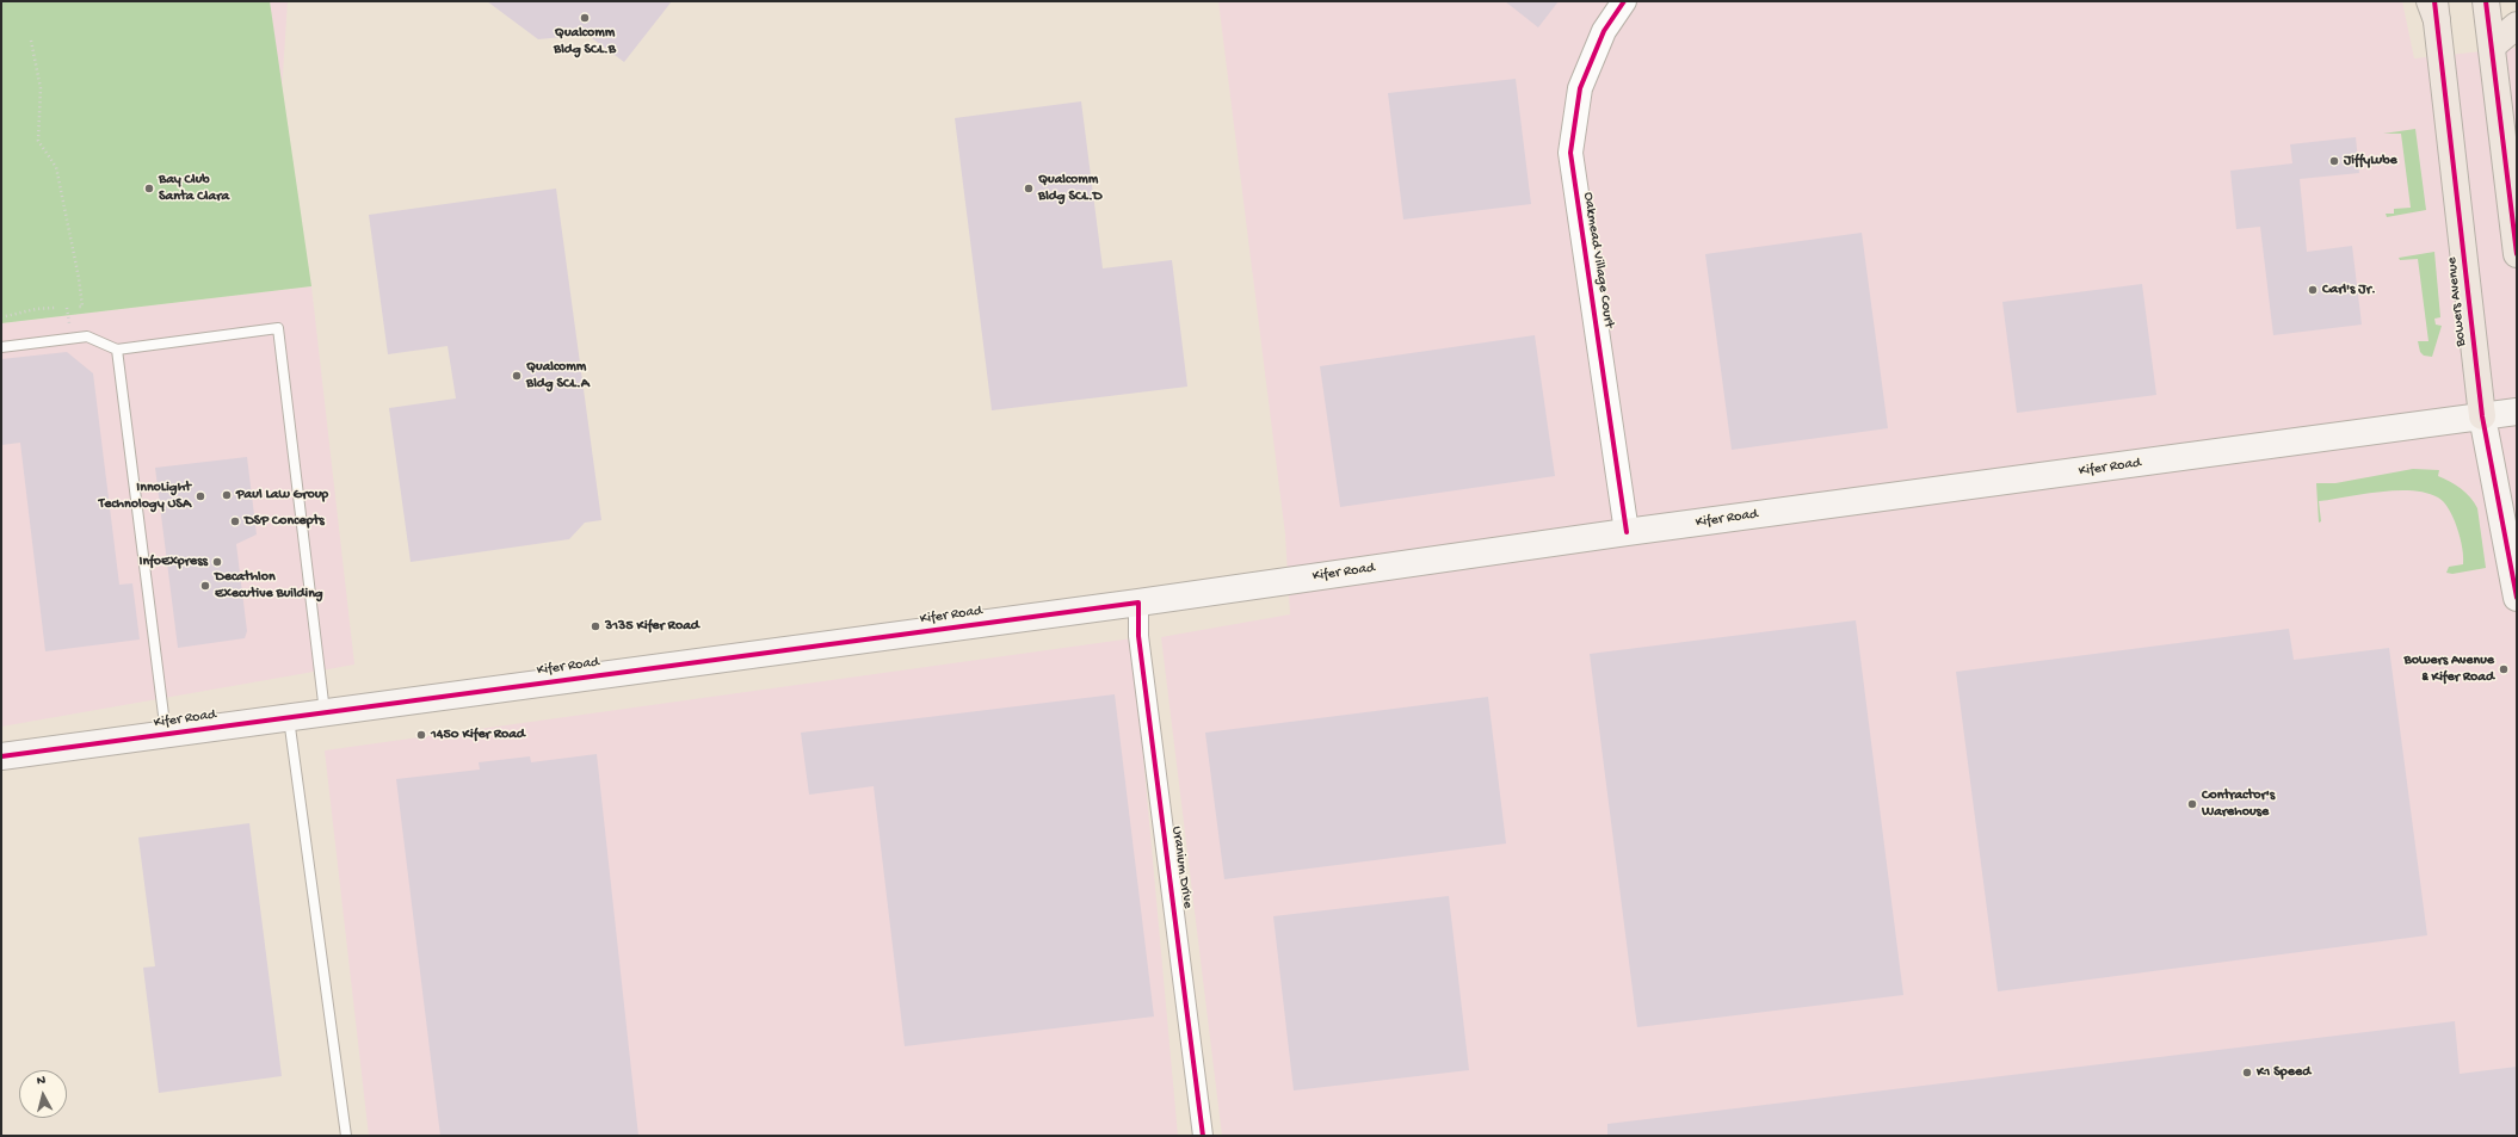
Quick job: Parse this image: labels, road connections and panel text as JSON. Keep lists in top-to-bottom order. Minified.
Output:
{"streets":{"main road":["Bowers Avenue","Kifer Road"],"street":["Oakmead Village Court","Uranium Drive"]},"crossings":[["Oakmead Village Court","Kifer Road"],["Bowers Avenue","Kifer Road"],["Kifer Road","Uranium Drive"]],"places":["Qualcomm Bldg SCL.B","JiffyLube","Bay Club Santa Clara","Qualcomm Bldg SCL.D","Carl's Jr.","Qualcomm Bldg SCL.A","Paul Law Group","InnoLight Technology USA","DSP Concepts","InfoExpress","Decathlon Executive Building","3135 Kifer Road","Bowers Avenue & Kifer Road","1450 Kifer Road","Contractor's Warehouse","K1 Speed"],"north":"top"}
